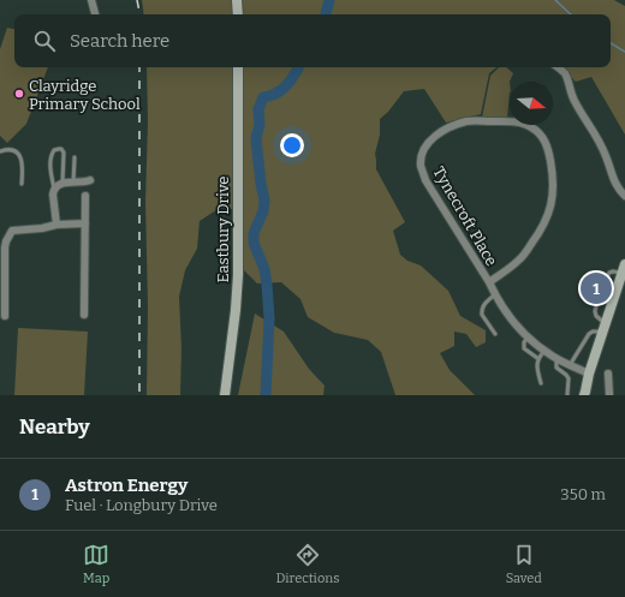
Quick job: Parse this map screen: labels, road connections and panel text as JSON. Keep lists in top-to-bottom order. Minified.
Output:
{"streets":{"street":["Tynecroft Place","Eastbury Drive"]},"places":["Clayridge Primary School"],"north":"right","page":{"search":"Search here","pins":"1","heading":"Nearby","list":[{"mark":"1","name":"Astron Energy","note":"Fuel · Longbury Drive","value":"350 m"}],"nav":["Map","Directions","Saved"]}}
